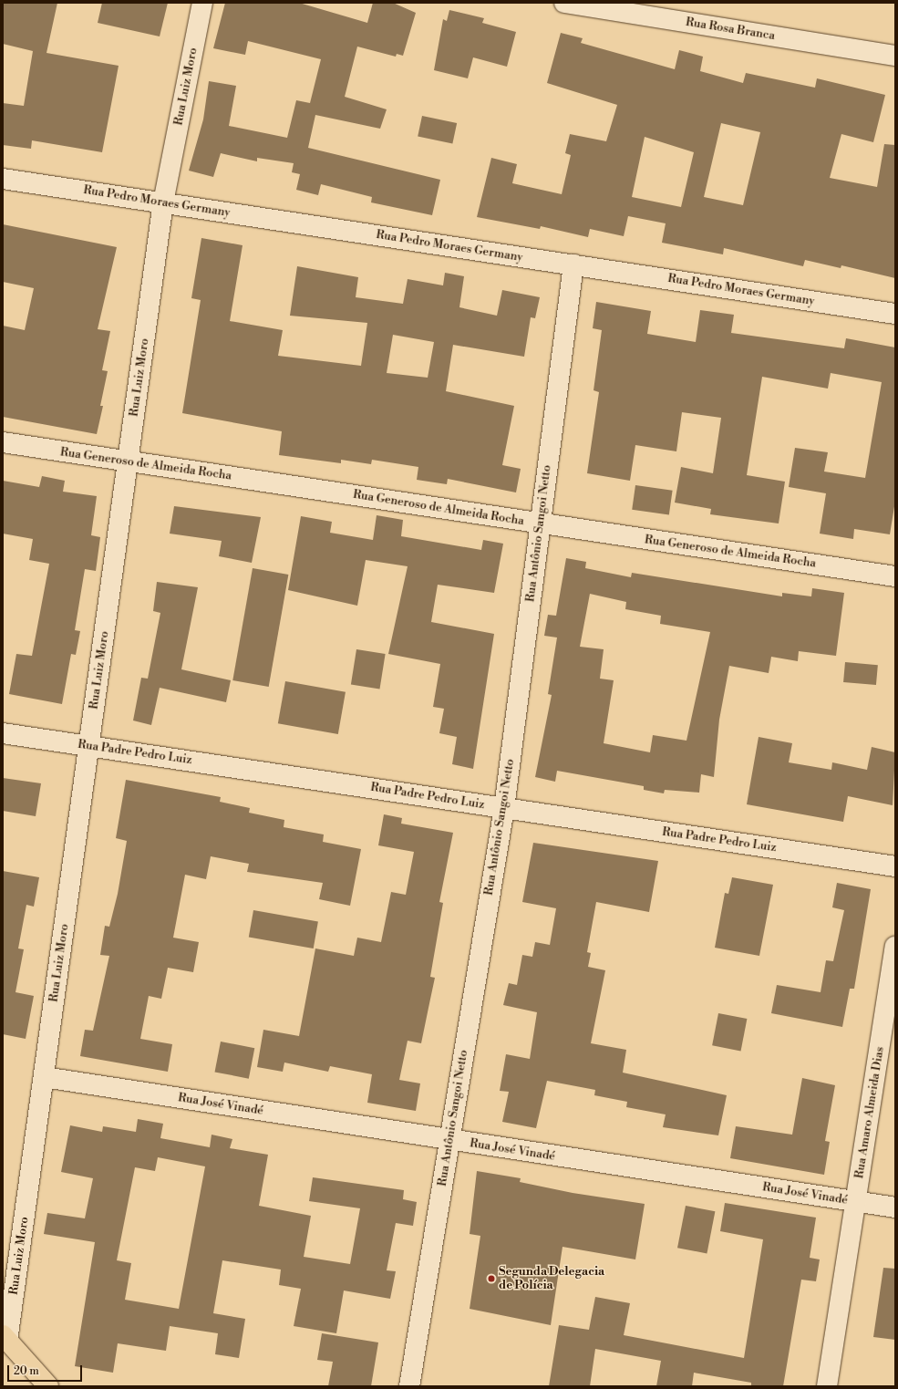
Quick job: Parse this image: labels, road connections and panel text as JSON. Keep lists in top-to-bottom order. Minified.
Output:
{"streets":{"street":["Rua Rosa Branca","Rua Luiz Moro","Rua Pedro Moraes Germany","Rua Generoso de Almeida Rocha","Rua Antônio Sangoi Netto","Rua Padre Pedro Luiz","Rua José Vinadé","Rua Amaro Almeida Dias"]},"crossings":[["Rua Luiz Moro","Rua Pedro Moraes Germany"],["Rua Luiz Moro","Rua Generoso de Almeida Rocha"],["Rua Luiz Moro","Rua Padre Pedro Luiz"],["Rua Luiz Moro","Rua José Vinadé"],["Rua Pedro Moraes Germany","Rua Antônio Sangoi Netto"],["Rua Generoso de Almeida Rocha","Rua Antônio Sangoi Netto"],["Rua Antônio Sangoi Netto","Rua Padre Pedro Luiz"],["Rua Antônio Sangoi Netto","Rua José Vinadé"],["Rua José Vinadé","Rua Amaro Almeida Dias"]],"places":["Segunda Delegacia de Polícia"],"scale_bar":"20 m"}
